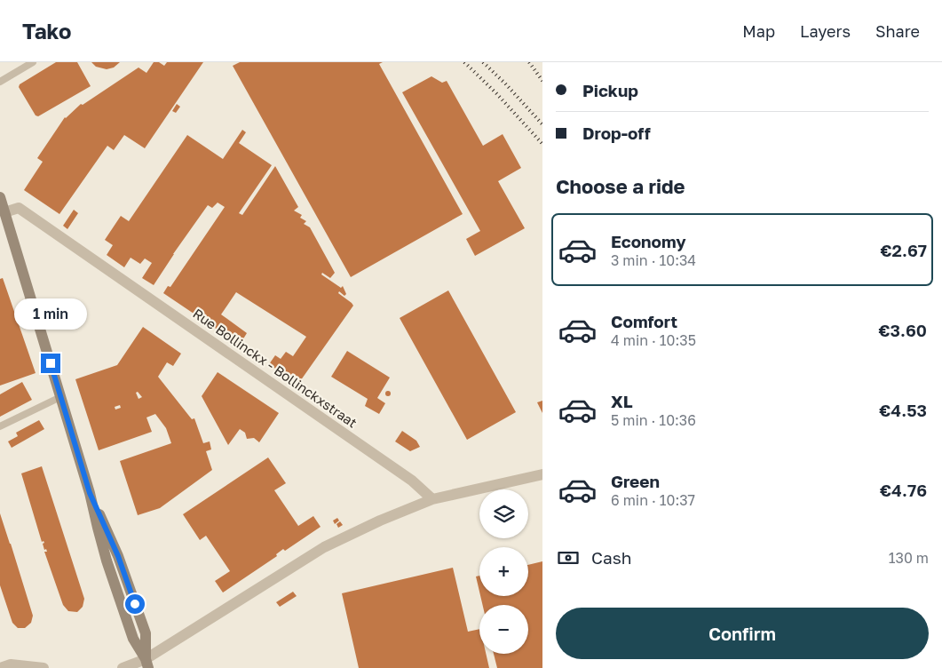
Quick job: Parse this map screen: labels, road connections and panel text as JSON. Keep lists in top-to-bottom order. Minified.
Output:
{"streets":{"street":["Rue Bollinckx - Bollinckxstraat"]},"page":{"header":"Tako","nav":["Map","Layers","Share"],"banner":["Pickup","Drop-off"],"heading":"Choose a ride","list":[{"name":"Economy","note":"3 min · 10:34","value":"€2.67"},{"name":"Comfort","note":"4 min · 10:35","value":"€3.60"},{"name":"XL","note":"5 min · 10:36","value":"€4.53"},{"name":"Green","note":"6 min · 10:37","value":"€4.76"}],"bubble":"1 min","map_buttons":["+","−"],"pay":["Cash","130 m"],"buttons":"Confirm"}}
